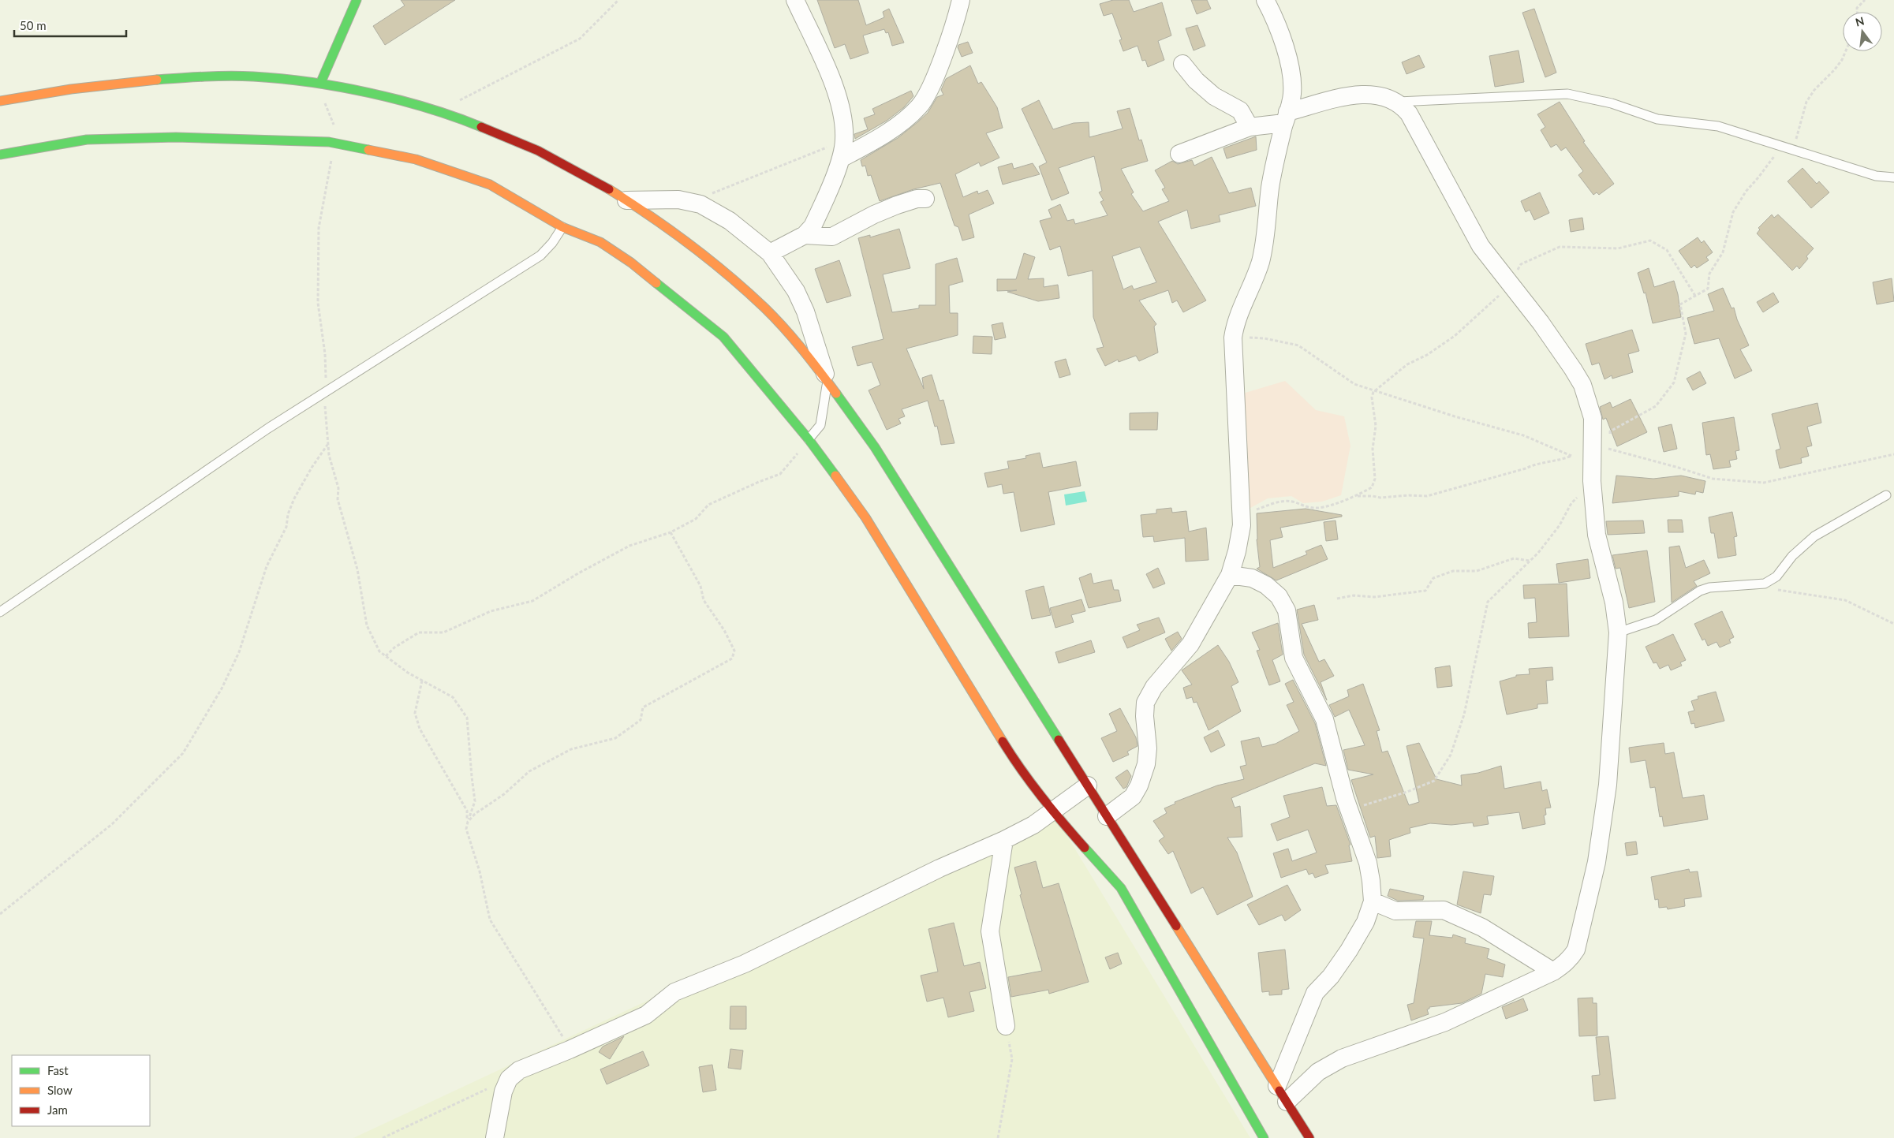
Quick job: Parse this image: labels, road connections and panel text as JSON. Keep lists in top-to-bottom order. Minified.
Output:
{"legend":["Fast","Slow","Jam"],"scale_bar":"50 m","north":"top"}
